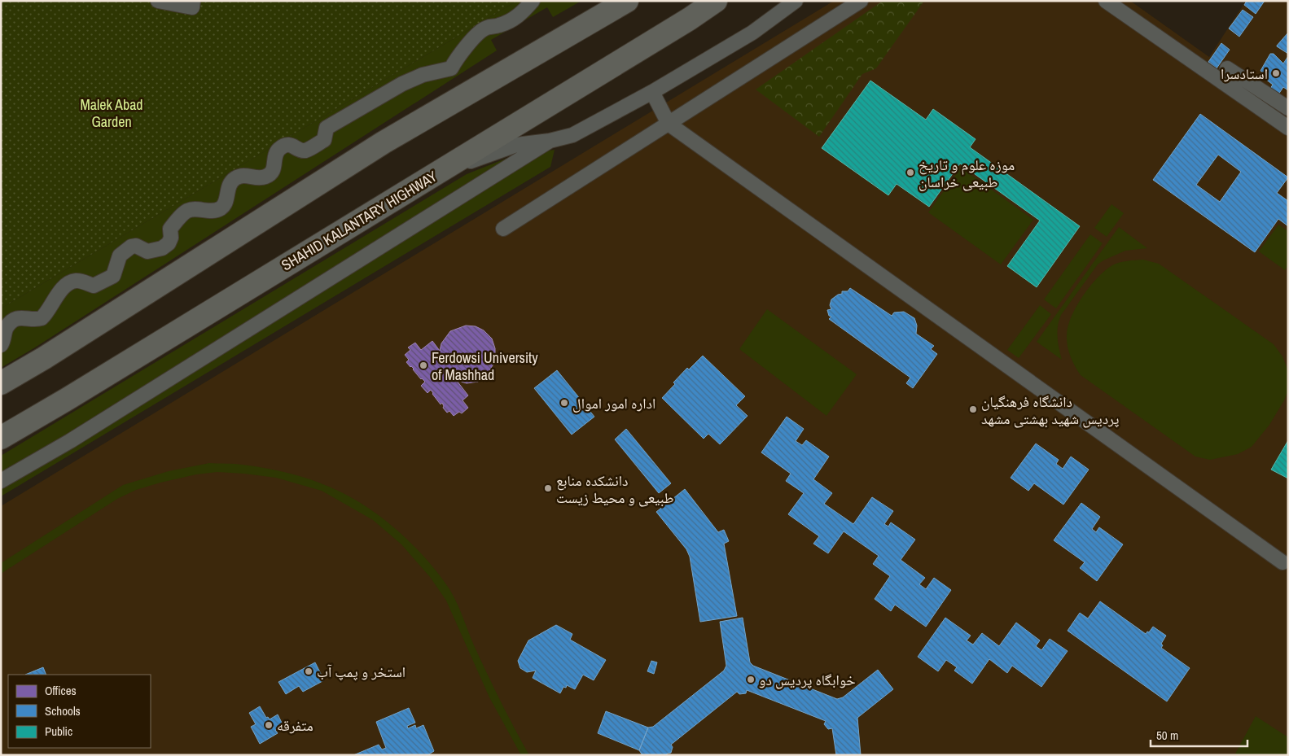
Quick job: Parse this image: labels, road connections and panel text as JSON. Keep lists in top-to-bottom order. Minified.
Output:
{"streets":{"highway":["SHAHID KALANTARY HIGHWAY"]},"parks":["Malek Abad Garden"],"places":["استادسرا","موزه علوم و تاریخ طبیعی خراسان","Ferdowsi University of Mashhad","اداره امور اموال","دانشگاه فرهنگیان پردیس شهید بهشتی مشهد","دانشکده منابع طبیعی و محیط زیست","استخر و پمپ آب","خوابگاه پردیس دو","متفرقه"],"legend":["Offices","Schools","Public"],"scale_bar":"50 m"}
